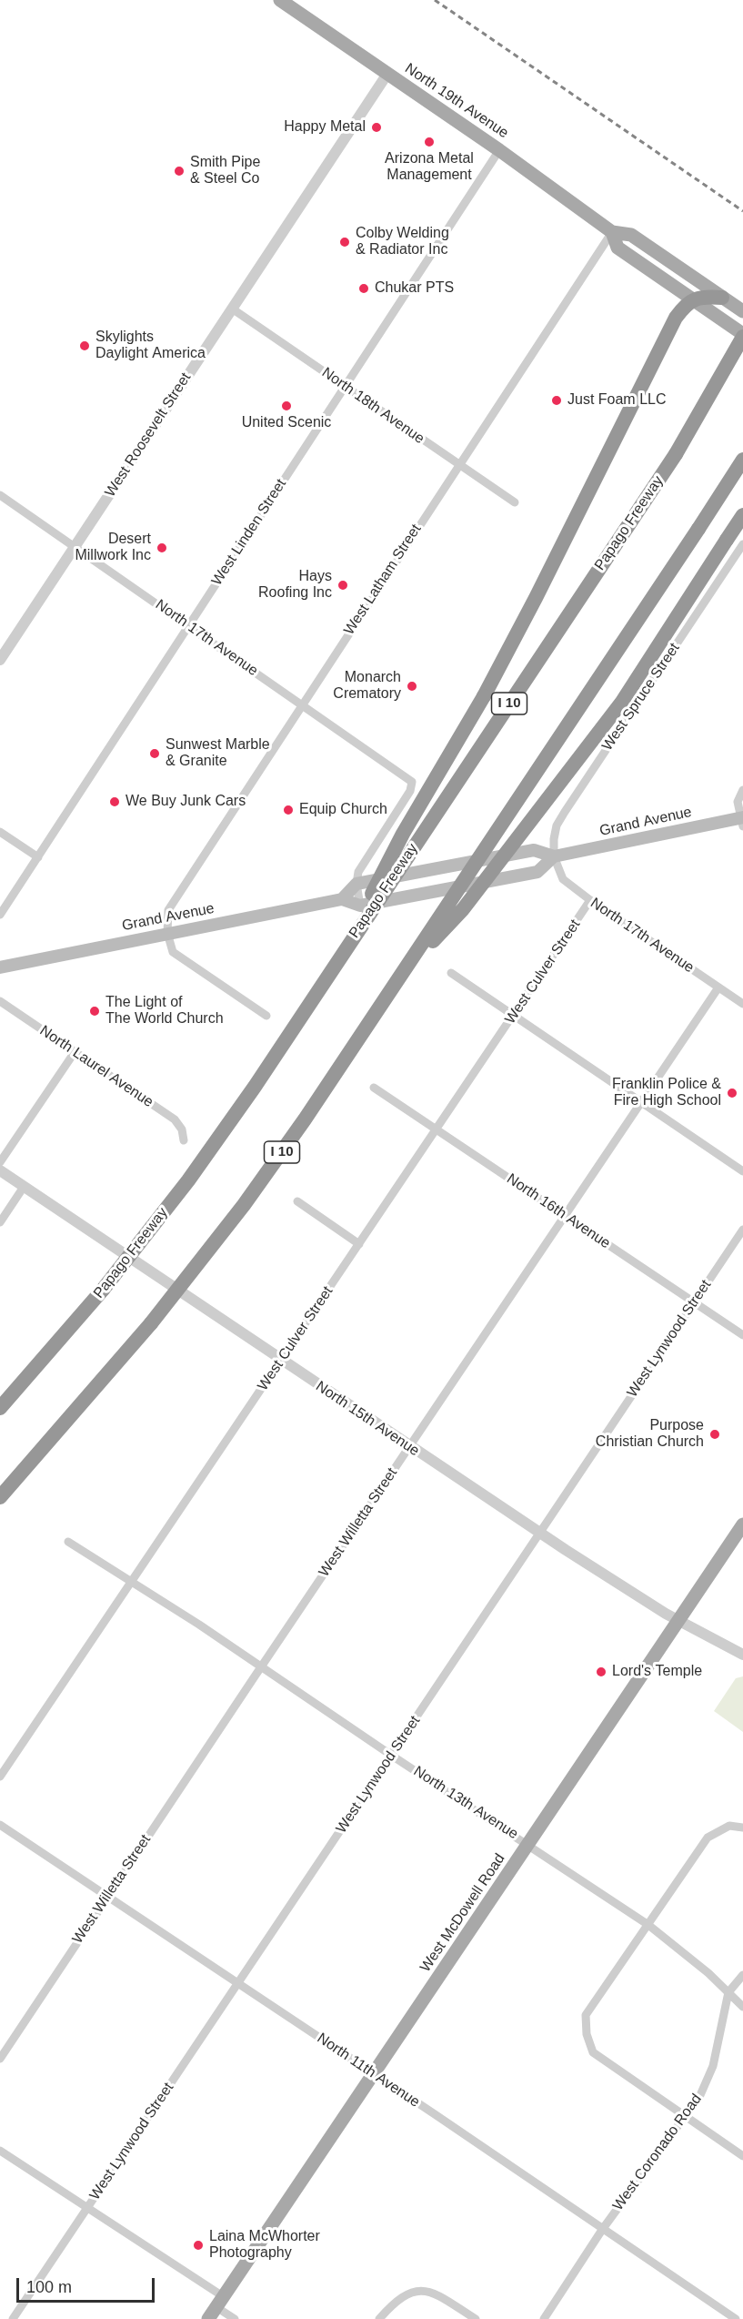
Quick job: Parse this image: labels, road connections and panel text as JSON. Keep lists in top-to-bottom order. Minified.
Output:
{"streets":{"highway":["Papago Freeway","I 10"],"main road":["North 19th Avenue","Grand Avenue","West McDowell Road"],"street":["North 18th Avenue","West Roosevelt Street","West Linden Street","West Latham Street","North 17th Avenue","West Spruce Street","West Culver Street","North Laurel Avenue","North 16th Avenue","West Lynwood Street","North 15th Avenue","West Willetta Street","North 13th Avenue","North 11th Avenue","West Coronado Road"]},"crossings":[["North 19th Avenue","West Roosevelt Street"],["North 19th Avenue","West Linden Street"],["North 19th Avenue","West Latham Street"],["North 18th Avenue","West Roosevelt Street"],["North 18th Avenue","West Linden Street"],["North 18th Avenue","West Latham Street"],["West Roosevelt Street","North 17th Avenue"],["West Linden Street","North 17th Avenue"],["West Latham Street","North 17th Avenue"],["West Latham Street","Grand Avenue"],["North 17th Avenue","West Spruce Street"],["North 17th Avenue","Grand Avenue"],["North 17th Avenue","West Culver Street"],["North 17th Avenue","West Willetta Street"],["West Spruce Street","Grand Avenue"],["West Culver Street","North 16th Avenue"],["West Culver Street","North 15th Avenue"],["West Culver Street","North 13th Avenue"],["North 16th Avenue","West Lynwood Street"],["North 16th Avenue","West Willetta Street"],["West Lynwood Street","North 15th Avenue"],["West Lynwood Street","North 13th Avenue"],["West Lynwood Street","North 11th Avenue"],["North 15th Avenue","West Willetta Street"],["North 15th Avenue","West McDowell Road"],["West Willetta Street","North 13th Avenue"],["West Willetta Street","North 11th Avenue"],["North 13th Avenue","West McDowell Road"],["North 13th Avenue","West Coronado Road"],["West McDowell Road","North 11th Avenue"],["North 11th Avenue","West Coronado Road"]],"places":["Happy Metal","Arizona Metal Management","Smith Pipe & Steel Co","Colby Welding & Radiator Inc","Chukar PTS","Skylights Daylight America","Just Foam LLC","United Scenic","Desert Millwork Inc","Hays Roofing Inc","Monarch Crematory","Sunwest Marble & Granite","We Buy Junk Cars","Equip Church","The Light of The World Church","Franklin Police & Fire High School","Purpose Christian Church","Lord's Temple","Laina McWhorter Photography"],"scale_bar":"100 m"}
